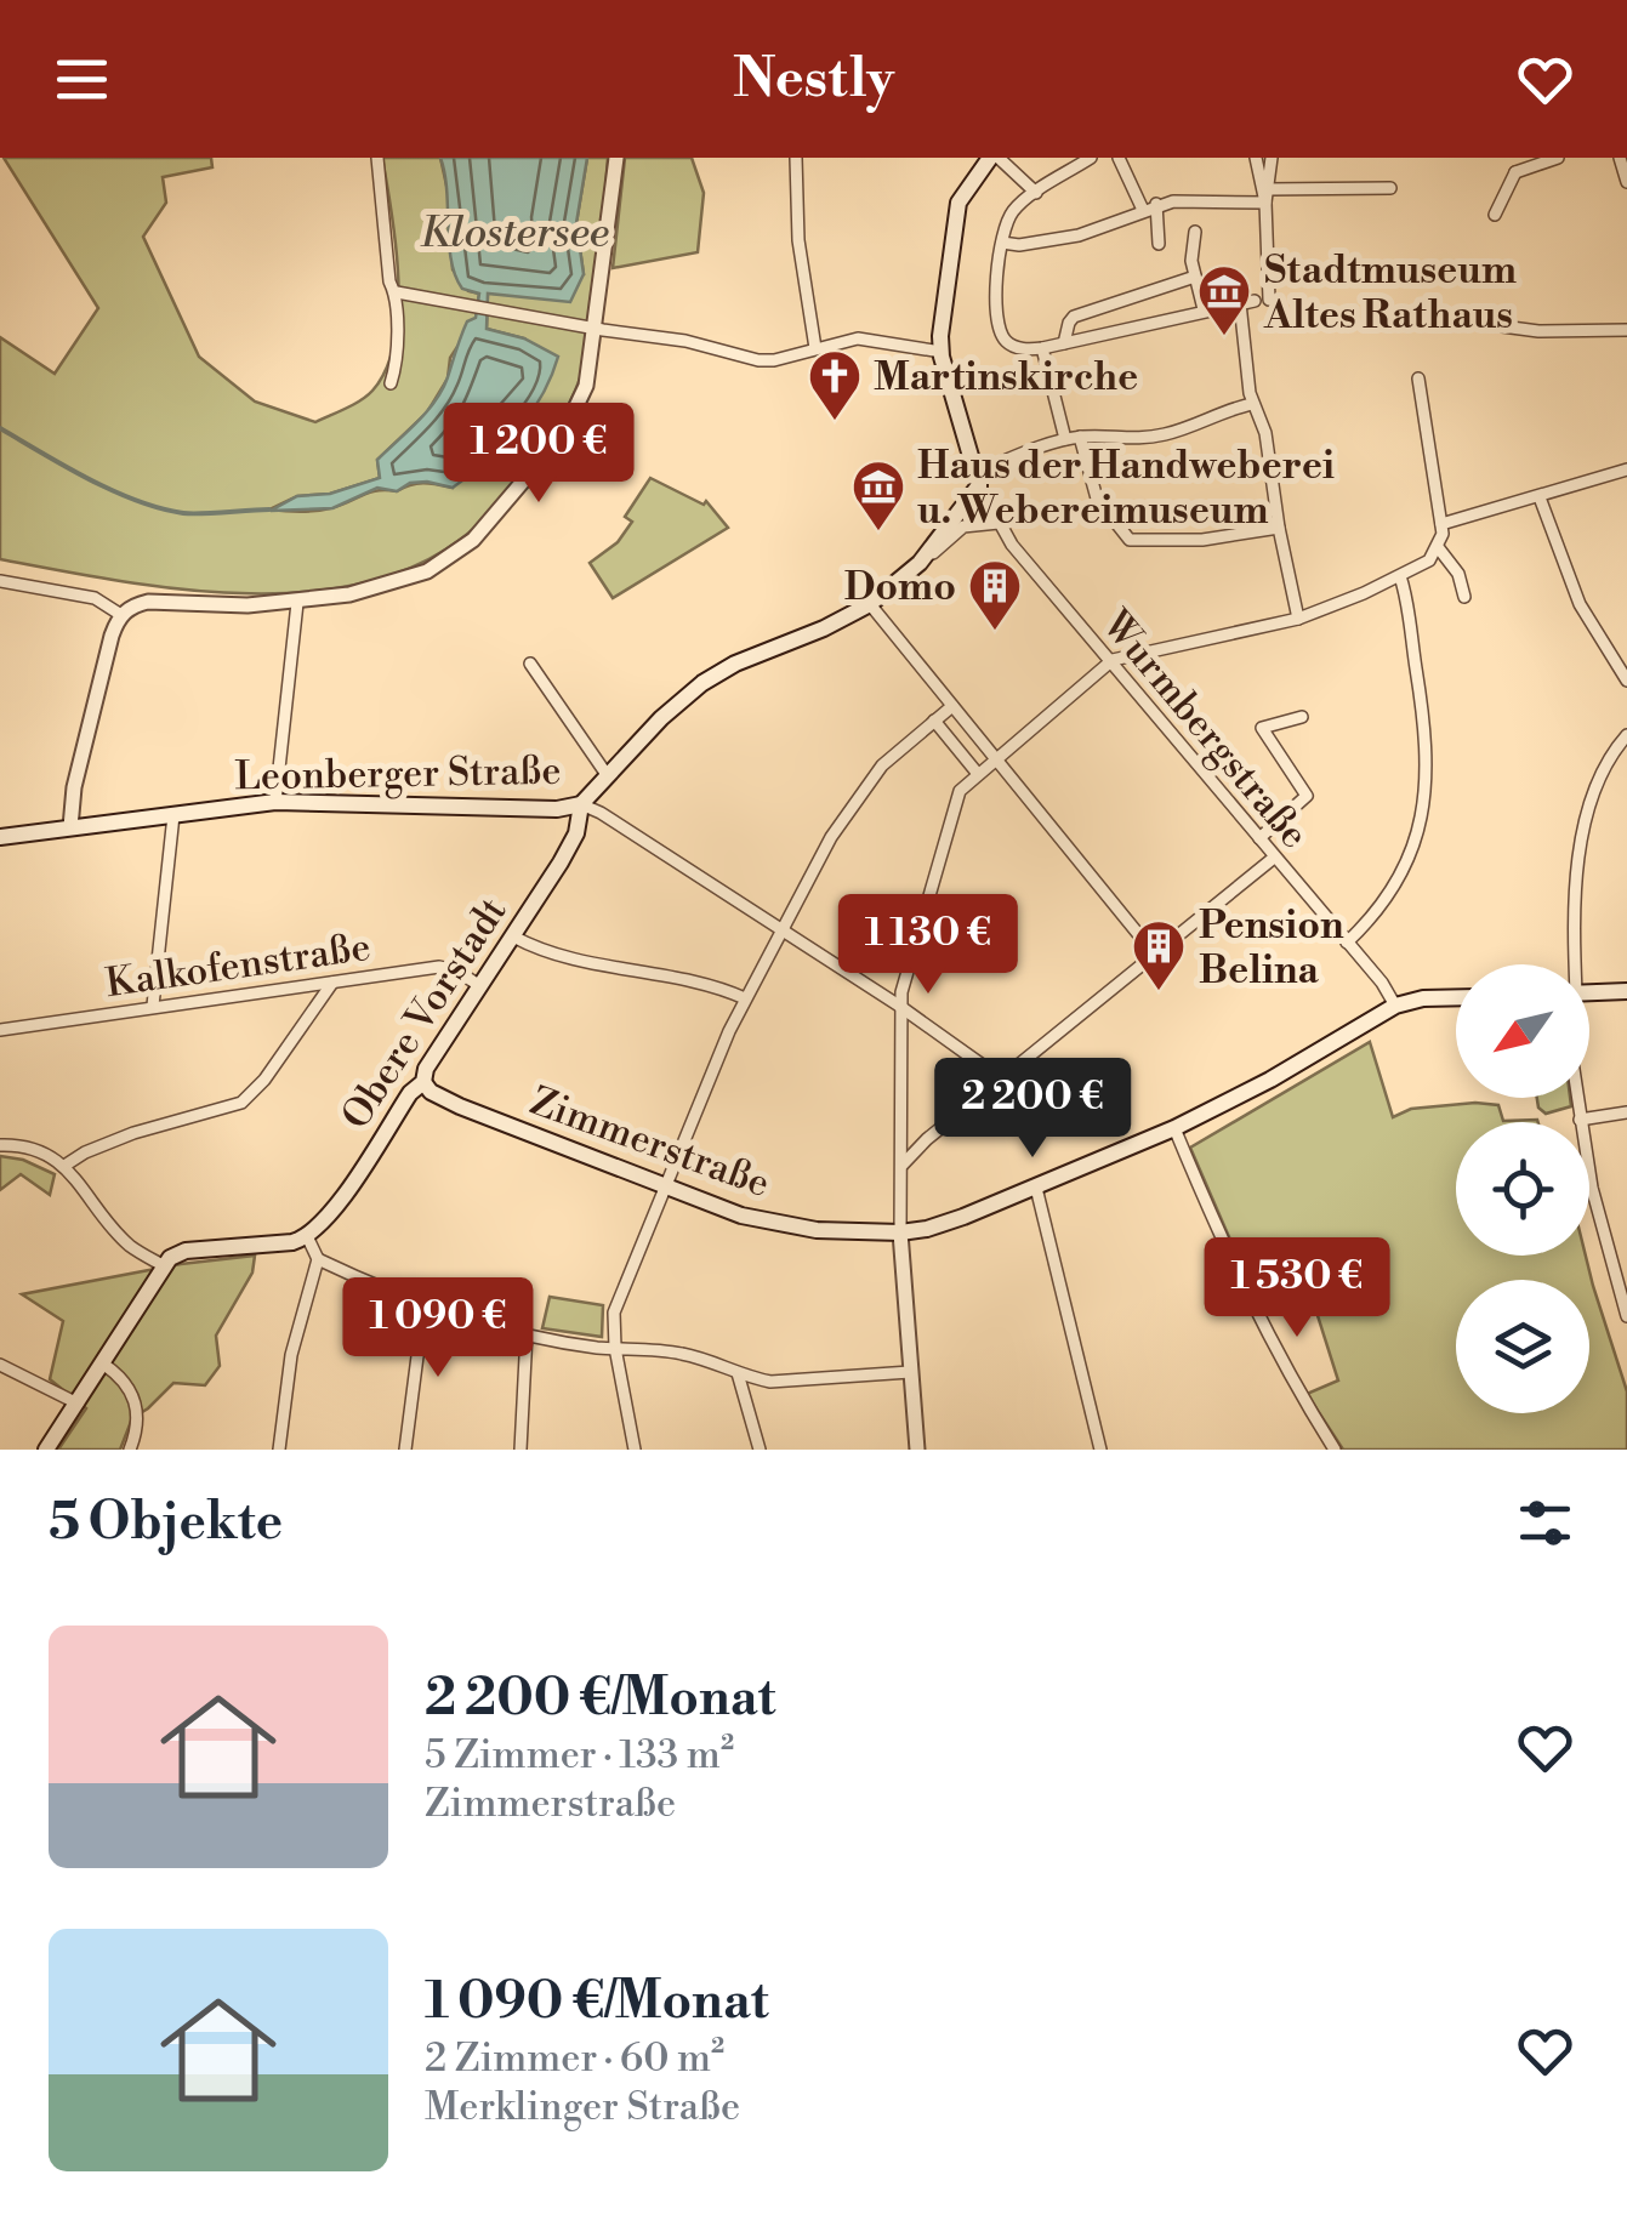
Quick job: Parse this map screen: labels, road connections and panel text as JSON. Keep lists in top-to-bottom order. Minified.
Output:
{"streets":{"main road":["Leonberger Straße","Obere Vorstadt","Zimmerstraße"],"street":["Wurmbergstraße","Kalkofenstraße"]},"crossings":[["Wurmbergstraße","Obere Vorstadt"],["Wurmbergstraße","Zimmerstraße"],["Leonberger Straße","Obere Vorstadt"],["Kalkofenstraße","Obere Vorstadt"],["Obere Vorstadt","Zimmerstraße"]],"water":["Klostersee"],"places":{"museum":["Stadtmuseum Altes Rathaus","Haus der Handweberei u. Webereimuseum"],"church":["Martinskirche"],"building":["Domo","Pension Belina"]},"north":"bottom left","page":{"header":"Nestly","price":["1 200 €","1 130 €","2 200 €","1 530 €","1 090 €"],"heading":"5 Objekte","list":[{"name":"2 200 €/Monat","note":"5 Zimmer · 133 m² · Zimmerstraße"},{"name":"1 090 €/Monat","note":"2 Zimmer · 60 m² · Merklinger Straße"}]}}
